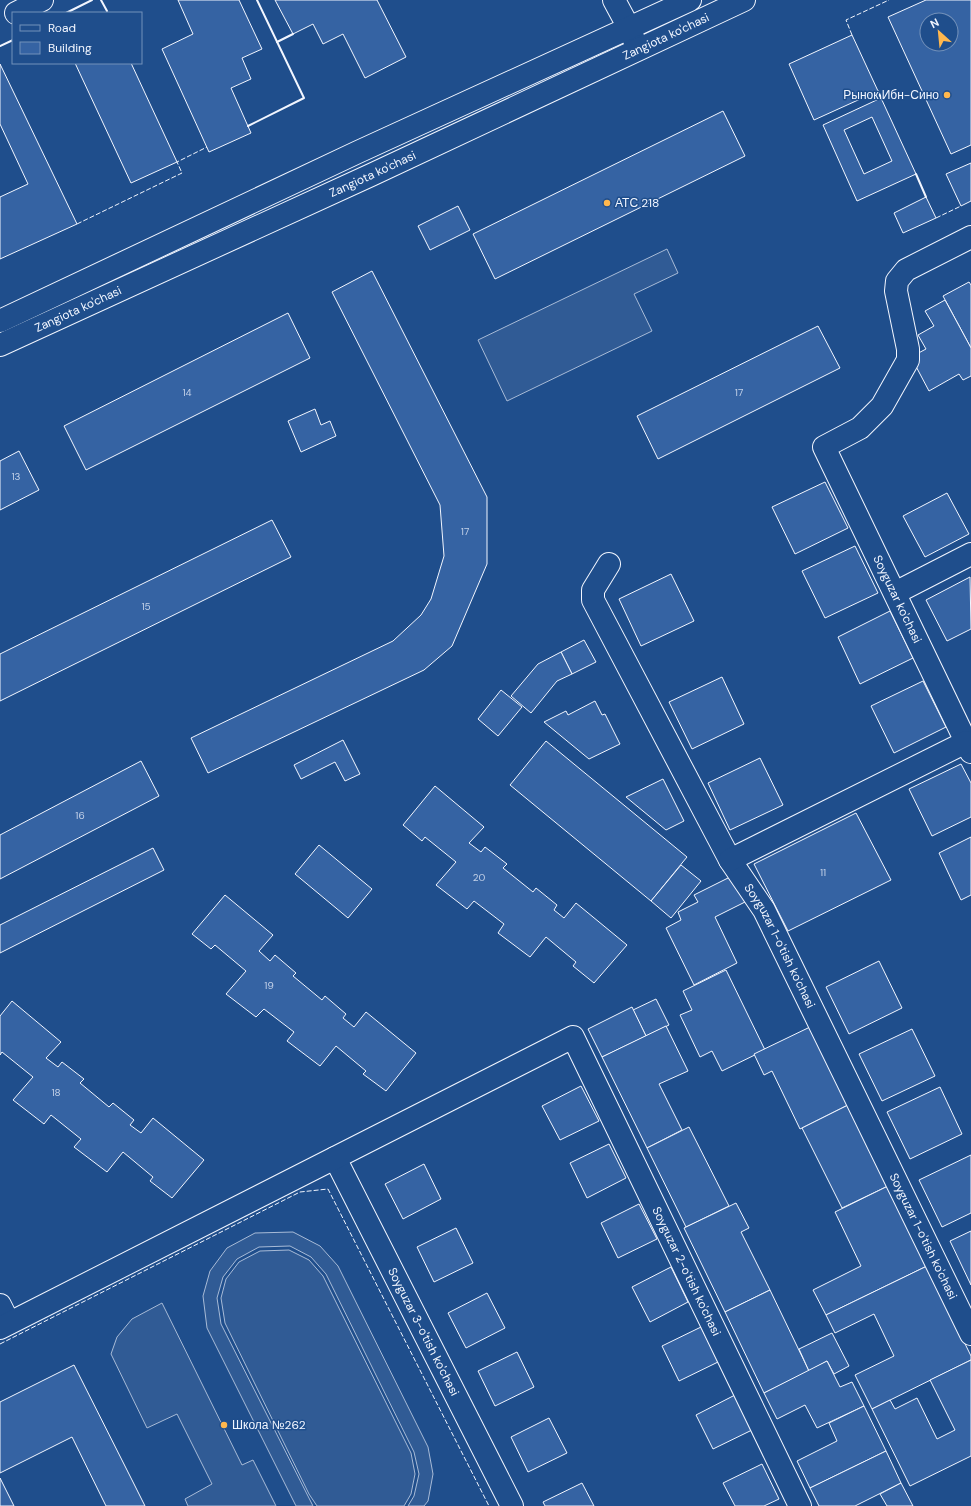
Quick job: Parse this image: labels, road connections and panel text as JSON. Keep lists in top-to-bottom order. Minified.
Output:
{"streets":{"street":["Zangiota ko'chasi","Soyguzar ko'chasi","Soyguzar 1-o'tish ko'chasi","Soyguzar 2-o'tish ko'chasi","Soyguzar 3-o'tish ko'chasi"]},"crossings":[["Soyguzar 2-o'tish ko'chasi","Soyguzar 3-o'tish ko'chasi"]],"places":["Рынок Ибн-Сино","АТС 218","Школа №262"],"house_numbers":["14","17","13","17","15","16","11","20","19","18"],"legend":["Road","Building"],"north":"top left"}
